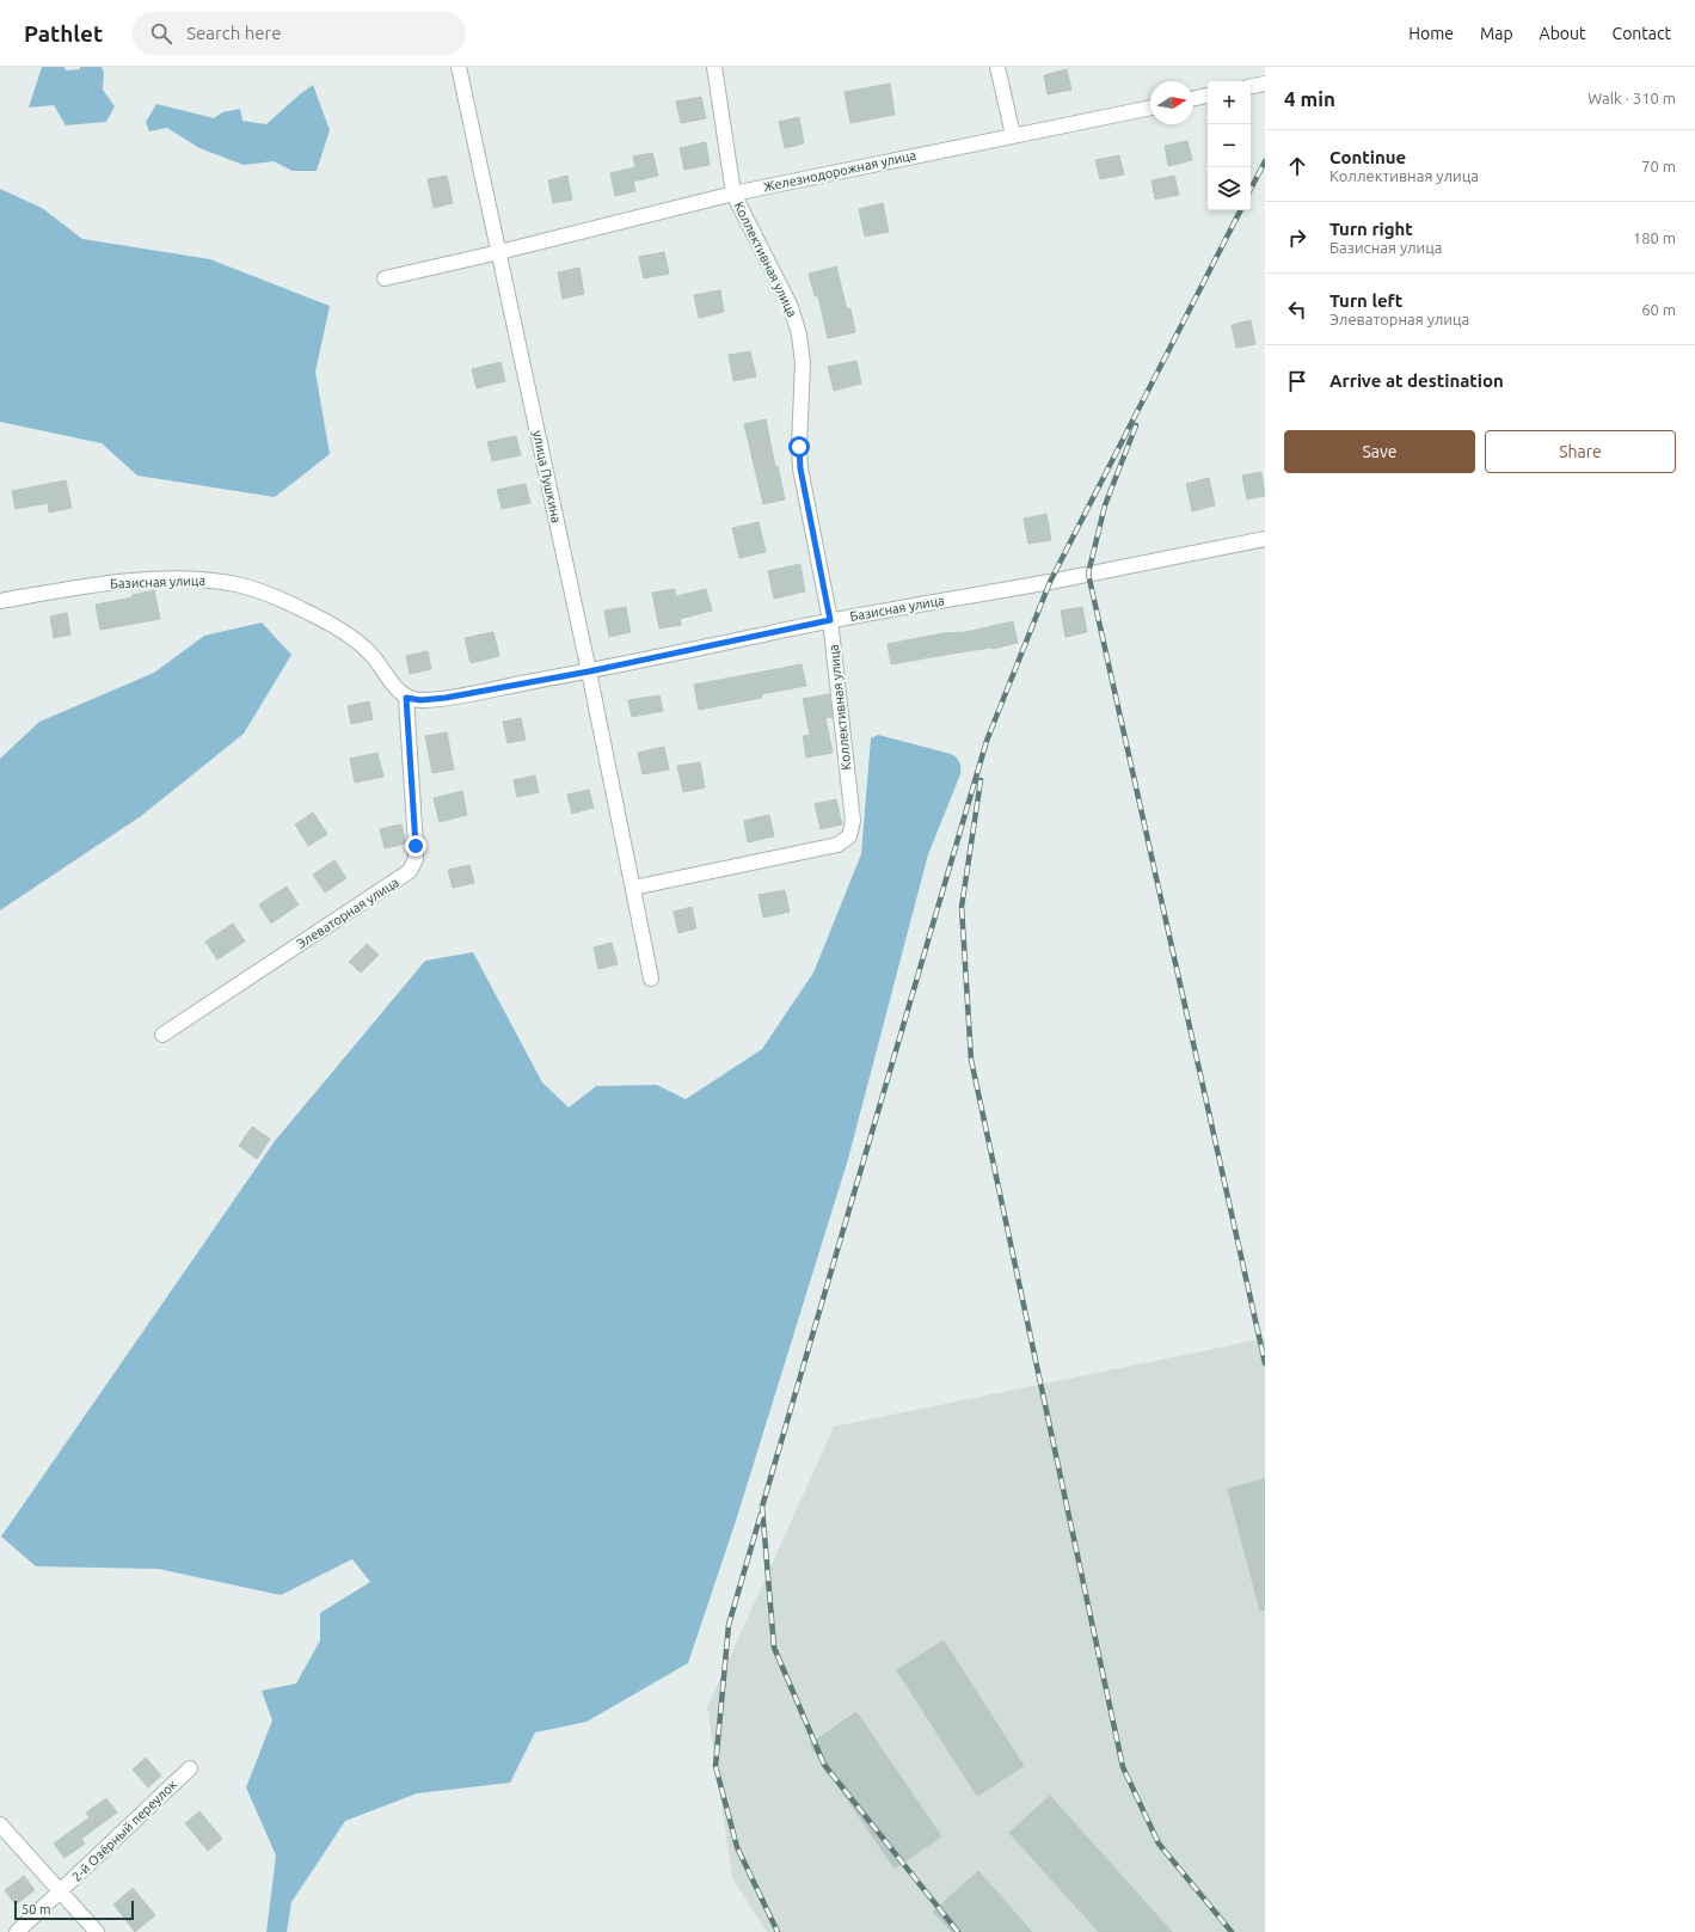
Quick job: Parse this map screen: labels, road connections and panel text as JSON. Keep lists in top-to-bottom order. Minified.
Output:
{"streets":{"street":["Железнодорожная улица","Коллективная улица","улица Пушкина","Базисная улица","Элеваторная улица","2-й Озёрный переулок"]},"crossings":[["Железнодорожная улица","Коллективная улица"],["Железнодорожная улица","улица Пушкина"],["Коллективная улица","улица Пушкина"],["Коллективная улица","Базисная улица"],["улица Пушкина","Базисная улица"],["Базисная улица","Элеваторная улица"]],"scale_bar":"50 m","north":"right","page":{"header":"Pathlet","search":"Search here","nav":["Home","Map","About","Contact"],"heading":["4 min","Walk · 310 m"],"map_buttons":["+","−"],"list":[["Continue","Коллективная улица","70 m"],["Turn right","Базисная улица","180 m"],["Turn left","Элеваторная улица","60 m"],"Arrive at destination"],"buttons":["Save","Share"],"scale":"50 m"}}
